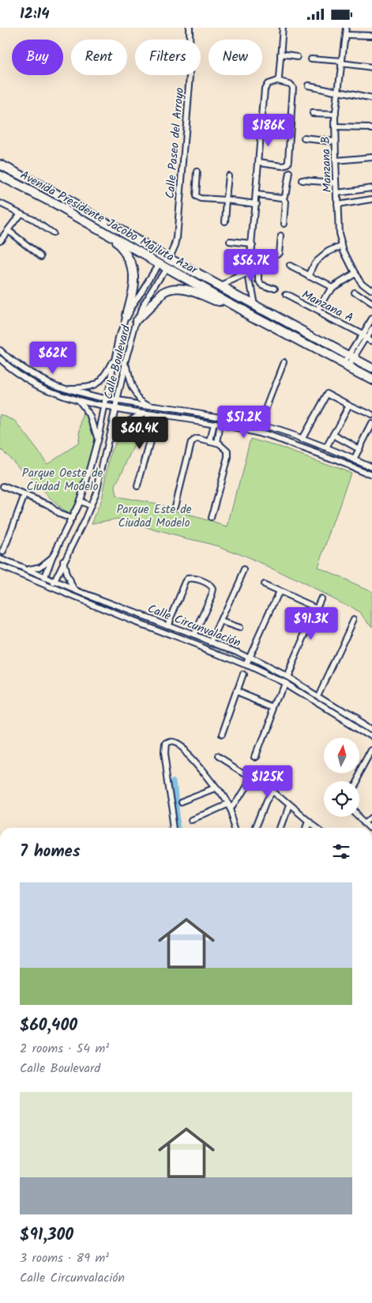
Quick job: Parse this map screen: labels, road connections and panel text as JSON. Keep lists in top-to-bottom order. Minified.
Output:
{"streets":{"main road":["Avenida Presidente Jacobo Majluta Azar"],"street":["Calle Paseo del Arroyo","Manzana B","Manzana A","Calle Boulevard","Calle Circunvalación"]},"crossings":[["Calle Paseo del Arroyo","Avenida Presidente Jacobo Majluta Azar"],["Avenida Presidente Jacobo Majluta Azar","Calle Boulevard"],["Calle Boulevard","Calle Circunvalación"]],"parks":["Parque Oeste de Ciudad Modelo","Parque Este de Ciudad Modelo"],"north":"top","page":{"status":"12:14","chip":["Buy","Rent","Filters","New"],"price":["$186K","$56.7K","$62K","$51.2K","$60.4K","$91.3K","$125K"],"heading":"7 homes","list":[{"name":"$60,400","note":"2 rooms · 54 m² · Calle Boulevard"},{"name":"$91,300","note":"3 rooms · 89 m² · Calle Circunvalación"}]}}
